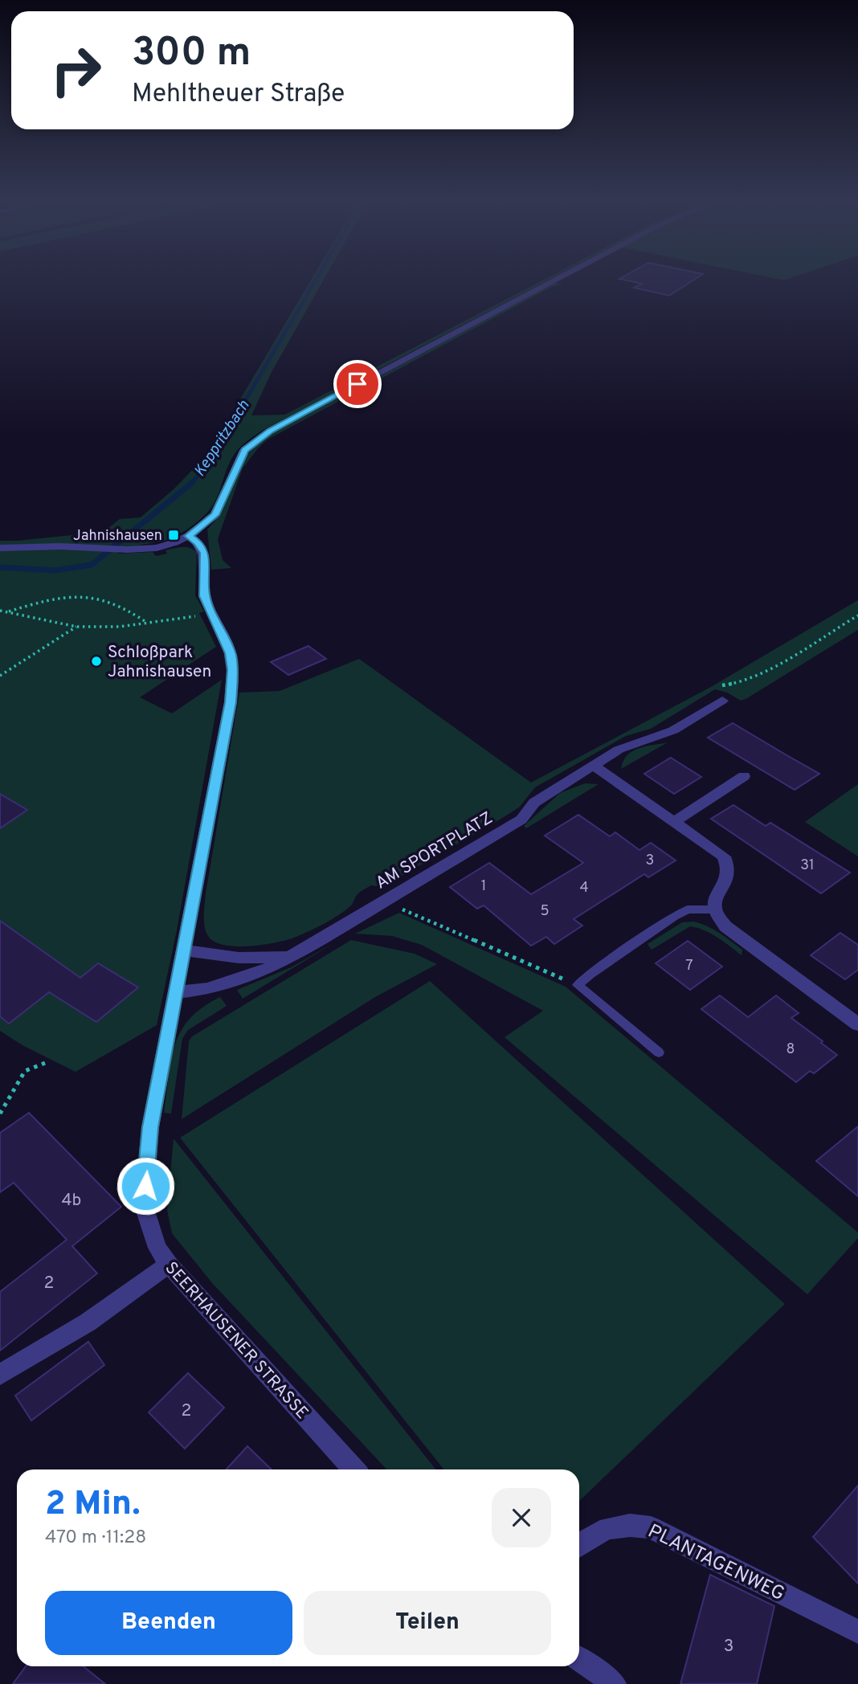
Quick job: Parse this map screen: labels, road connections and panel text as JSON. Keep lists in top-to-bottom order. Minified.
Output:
{"streets":{"street":["AM SPORTPLATZ","SEERHAUSENER STRASSE","PLANTAGENWEG"]},"crossings":[["AM SPORTPLATZ","SEERHAUSENER STRASSE"]],"water":["Keppritzbach"],"places":{"transit":["Jahnishausen"],"other":["Schloßpark Jahnishausen"]},"house_numbers":["3","31","1","4","5","7","8","4b","2","2","3"],"page":{"turn":["300 m","Mehltheuer Straße"],"heading":["2 Min.","470 m · 11:28"],"buttons":["Beenden","Teilen"]}}
